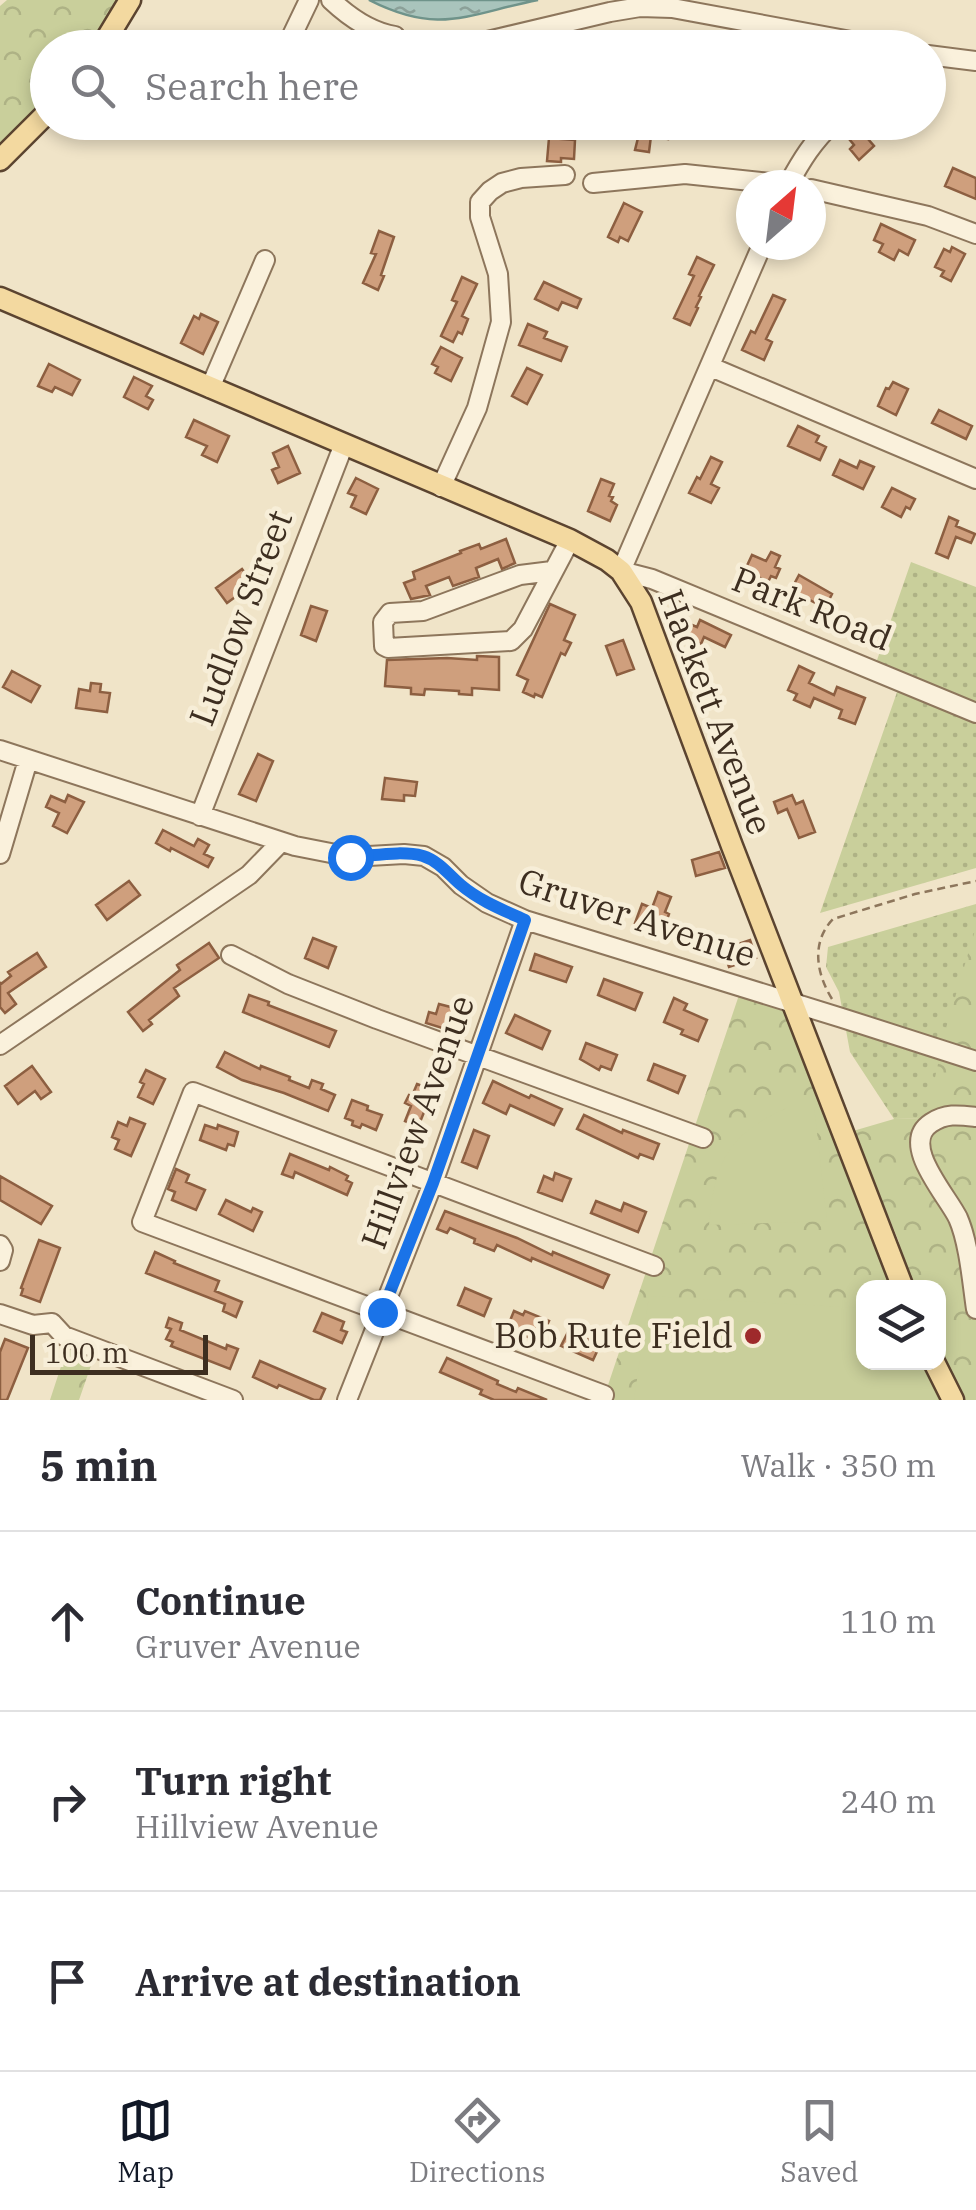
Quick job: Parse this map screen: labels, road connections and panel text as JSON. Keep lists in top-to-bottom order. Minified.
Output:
{"streets":{"main road":["Hackett Avenue"],"street":["Park Road","Ludlow Street","Gruver Avenue","Hillview Avenue"]},"crossings":[["Park Road","Hackett Avenue"],["Ludlow Street","Hackett Avenue"],["Ludlow Street","Gruver Avenue"],["Hackett Avenue","Gruver Avenue"],["Gruver Avenue","Hillview Avenue"]],"places":["Bob Rute Field"],"scale_bar":"100 m","north":"top right","page":{"search":"Search here","scale":"100 m","heading":["5 min","Walk · 350 m"],"list":[["Continue","Gruver Avenue","110 m"],["Turn right","Hillview Avenue","240 m"],"Arrive at destination"],"nav":["Map","Directions","Saved"]}}
